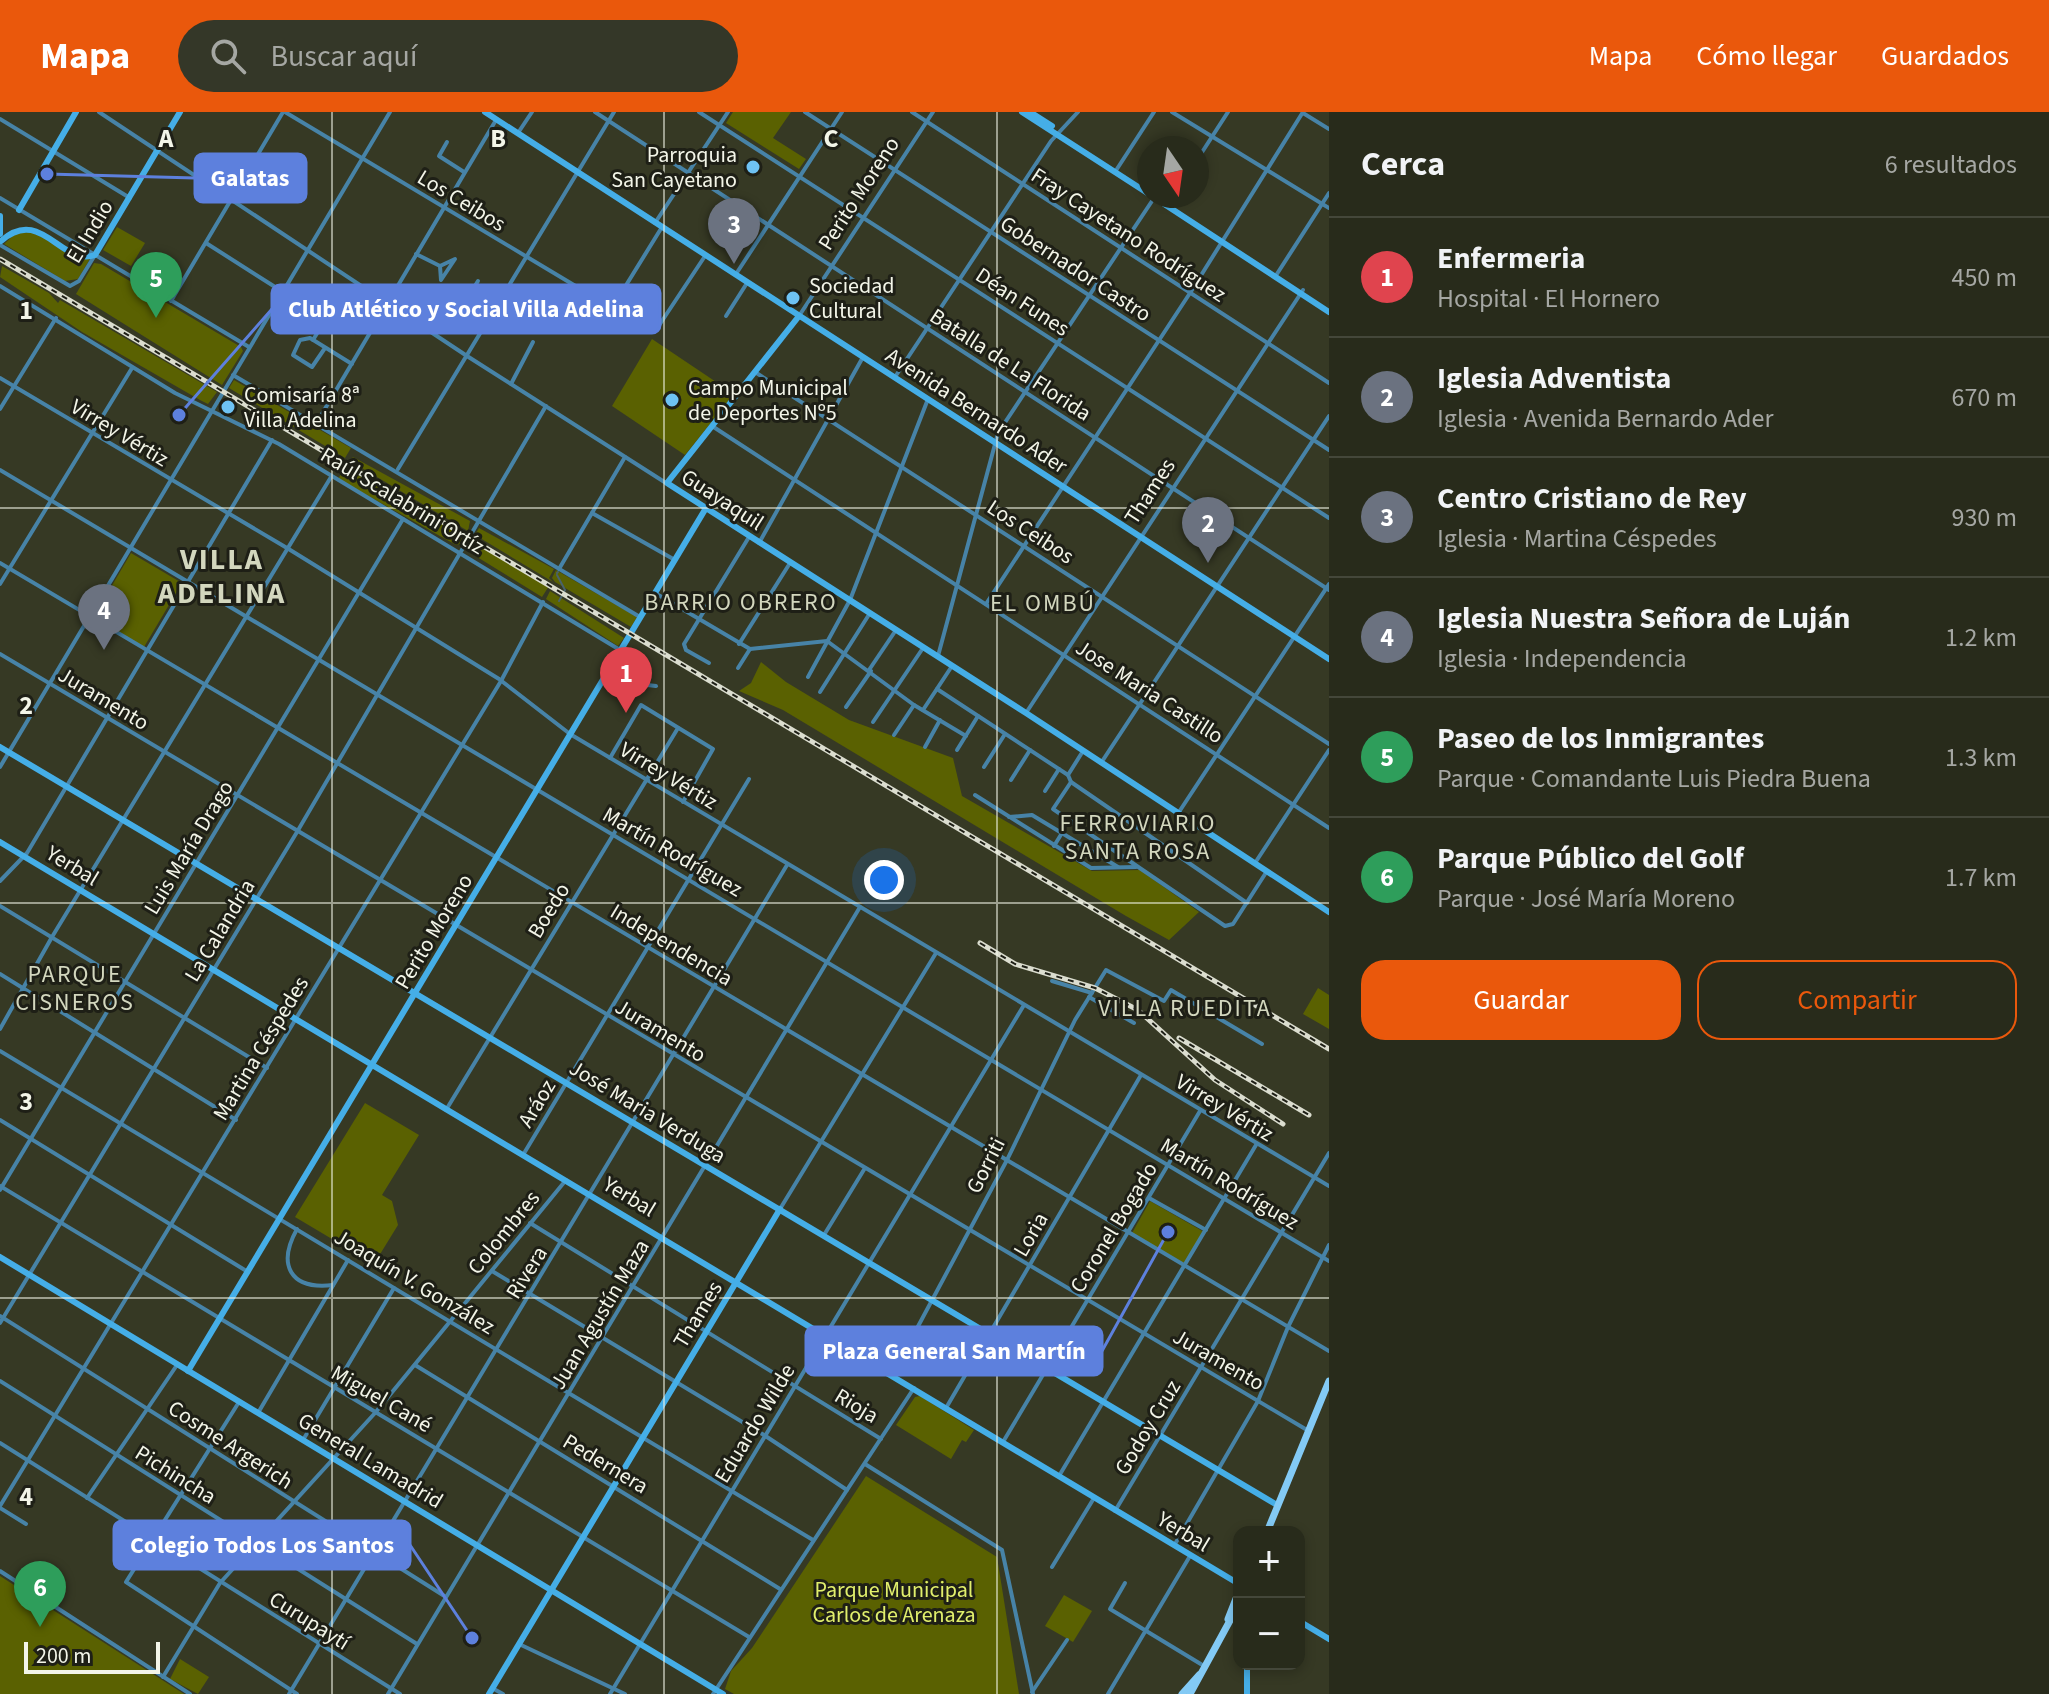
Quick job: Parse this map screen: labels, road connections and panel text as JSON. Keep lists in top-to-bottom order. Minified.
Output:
{"streets":{"street":["Perito Moreno","Los Ceibos","El Indio","Fray Cayetano Rodríguez","Gobernador Castro","Déan Funes","Batalla de La Florida","Avenida Bernardo Ader","Virrey Vértiz","Thames","Guayaquil","Raúl Scalabrini Ortíz","Jose Maria Castillo","Juramento","Luis María Drago","Martín Rodríguez","Yerbal","Boedo","La Calandria","Independencia","Martina Céspedes","Aráoz","José Maria Verduga","Gorriti","Coronel Bogado","Colombres","Loria","Rivera","Joaquín V. González","Juan Agustín Maza","Miguel Cané","Rioja","Eduardo Wilde","Godoy Cruz","Cosme Argerich","General Lamadrid","Pedernera","Pichincha","Curupaytí"]},"crossings":[["Perito Moreno","Los Ceibos"],["Perito Moreno","Fray Cayetano Rodríguez"],["Perito Moreno","Gobernador Castro"],["Perito Moreno","Déan Funes"],["Perito Moreno","Batalla de La Florida"],["Perito Moreno","Avenida Bernardo Ader"],["Perito Moreno","Virrey Vértiz"],["Perito Moreno","Guayaquil"],["Perito Moreno","Raúl Scalabrini Ortíz"],["Perito Moreno","Jose Maria Castillo"],["Perito Moreno","Juramento"],["Perito Moreno","Martín Rodríguez"],["Perito Moreno","Yerbal"],["Perito Moreno","Independencia"],["Perito Moreno","José Maria Verduga"],["Perito Moreno","Joaquín V. González"],["Perito Moreno","Miguel Cané"],["Perito Moreno","General Lamadrid"],["Los Ceibos","Thames"],["El Indio","Guayaquil"],["Fray Cayetano Rodríguez","Thames"],["Gobernador Castro","Thames"],["Déan Funes","Thames"],["Batalla de La Florida","Thames"],["Avenida Bernardo Ader","Thames"],["Virrey Vértiz","Thames"],["Virrey Vértiz","Luis María Drago"],["Virrey Vértiz","Boedo"],["Virrey Vértiz","La Calandria"],["Virrey Vértiz","Martina Céspedes"],["Virrey Vértiz","Aráoz"],["Virrey Vértiz","Gorriti"],["Virrey Vértiz","Coronel Bogado"],["Virrey Vértiz","Loria"],["Virrey Vértiz","Rivera"],["Virrey Vértiz","Juan Agustín Maza"],["Virrey Vértiz","Eduardo Wilde"],["Virrey Vértiz","Godoy Cruz"],["Thames","Guayaquil"],["Thames","Jose Maria Castillo"],["Thames","Juramento"],["Thames","Martín Rodríguez"],["Thames","Yerbal"],["Thames","Independencia"],["Thames","José Maria Verduga"],["Thames","Joaquín V. González"],["Thames","Miguel Cané"],["Thames","Rioja"],["Thames","General Lamadrid"],["Thames","Pedernera"],["Raúl Scalabrini Ortíz","Luis María Drago"],["Raúl Scalabrini Ortíz","La Calandria"],["Raúl Scalabrini Ortíz","Martina Céspedes"],["Juramento","Luis María Drago"],["Juramento","Boedo"],["Juramento","La Calandria"],["Juramento","Martina Céspedes"],["Juramento","Aráoz"],["Juramento","Gorriti"],["Juramento","Coronel Bogado"],["Juramento","Loria"],["Juramento","Rivera"],["Juramento","Juan Agustín Maza"],["Juramento","Eduardo Wilde"],["Juramento","Godoy Cruz"],["Luis María Drago","Martín Rodríguez"],["Luis María Drago","Yerbal"],["Luis María Drago","Independencia"],["Luis María Drago","José Maria Verduga"],["Luis María Drago","Joaquín V. González"],["Luis María Drago","Miguel Cané"],["Martín Rodríguez","Boedo"],["Martín Rodríguez","La Calandria"],["Martín Rodríguez","Martina Céspedes"],["Martín Rodríguez","Aráoz"],["Martín Rodríguez","Gorriti"],["Martín Rodríguez","Coronel Bogado"],["Martín Rodríguez","Loria"],["Martín Rodríguez","Rivera"],["Martín Rodríguez","Juan Agustín Maza"],["Martín Rodríguez","Eduardo Wilde"],["Martín Rodríguez","Godoy Cruz"],["Yerbal","Boedo"],["Yerbal","La Calandria"],["Yerbal","Martina Céspedes"],["Yerbal","Aráoz"],["Yerbal","Gorriti"],["Yerbal","Coronel Bogado"],["Yerbal","Colombres"],["Yerbal","Loria"],["Yerbal","Rivera"],["Yerbal","Juan Agustín Maza"],["Yerbal","Eduardo Wilde"],["Yerbal","Godoy Cruz"],["Boedo","Independencia"],["Boedo","José Maria Verduga"],["La Calandria","Independencia"],["La Calandria","José Maria Verduga"],["La Calandria","Joaquín V. González"],["La Calandria","Miguel Cané"],["La Calandria","Cosme Argerich"],["La Calandria","General Lamadrid"],["Independencia","Martina Céspedes"],["Independencia","Aráoz"],["Independencia","Gorriti"],["Independencia","Coronel Bogado"],["Independencia","Loria"],["Independencia","Rivera"],["Independencia","Juan Agustín Maza"],["Independencia","Eduardo Wilde"],["Independencia","Godoy Cruz"],["Martina Céspedes","José Maria Verduga"],["Martina Céspedes","Joaquín V. González"],["Martina Céspedes","Miguel Cané"],["Martina Céspedes","Cosme Argerich"],["Martina Céspedes","General Lamadrid"],["Martina Céspedes","Pichincha"],["Martina Céspedes","Curupaytí"],["Aráoz","José Maria Verduga"],["José Maria Verduga","Gorriti"],["José Maria Verduga","Coronel Bogado"],["José Maria Verduga","Loria"],["José Maria Verduga","Rivera"],["José Maria Verduga","Juan Agustín Maza"],["José Maria Verduga","Eduardo Wilde"],["José Maria Verduga","Godoy Cruz"],["Colombres","Joaquín V. González"],["Colombres","Miguel Cané"],["Colombres","Rioja"],["Colombres","Cosme Argerich"],["Colombres","General Lamadrid"],["Colombres","Pedernera"],["Colombres","Pichincha"],["Colombres","Curupaytí"],["Rivera","Joaquín V. González"],["Rivera","Miguel Cané"],["Rivera","Rioja"],["Rivera","Cosme Argerich"],["Rivera","General Lamadrid"],["Rivera","Pedernera"],["Rivera","Pichincha"],["Rivera","Curupaytí"],["Joaquín V. González","Juan Agustín Maza"],["Joaquín V. González","Eduardo Wilde"],["Juan Agustín Maza","Miguel Cané"],["Juan Agustín Maza","Rioja"],["Juan Agustín Maza","Cosme Argerich"],["Juan Agustín Maza","General Lamadrid"],["Juan Agustín Maza","Pedernera"],["Juan Agustín Maza","Pichincha"],["Juan Agustín Maza","Curupaytí"],["Miguel Cané","Eduardo Wilde"],["Rioja","Eduardo Wilde"],["Eduardo Wilde","General Lamadrid"],["Eduardo Wilde","Pedernera"]],"districts":["VILLA ADELINA","BARRIO OBRERO","EL OMBÚ","FERROVIARIO SANTA ROSA","PARQUE CISNEROS","VILLA RUEDITA"],"parks":["Parque Municipal Carlos de Arenaza"],"places":["Parroquia San Cayetano","Galatas","Sociedad Cultural","Campo Municipal de Deportes Nº5","Comisaría 8ª Villa Adelina","Club Atlético y Social Villa Adelina","Plaza General San Martín","Colegio Todos Los Santos"],"scale_bar":"200 m","north":"bottom","page":{"header":"Mapa","search":"Buscar aquí","nav":["Mapa","Cómo llegar","Guardados"],"heading":["Cerca","6 resultados"],"pins":["3","5","2","4","1","6"],"list":[{"mark":"1","name":"Enfermeria","note":"Hospital · El Hornero","value":"450 m"},{"mark":"2","name":"Iglesia Adventista","note":"Iglesia · Avenida Bernardo Ader","value":"670 m"},{"mark":"3","name":"Centro Cristiano de Rey","note":"Iglesia · Martina Céspedes","value":"930 m"},{"mark":"4","name":"Iglesia Nuestra Señora de Luján","note":"Iglesia · Independencia","value":"1.2 km"},{"mark":"5","name":"Paseo de los Inmigrantes","note":"Parque · Comandante Luis Piedra Buena","value":"1.3 km"},{"mark":"6","name":"Parque Público del Golf","note":"Parque · José María Moreno","value":"1.7 km"}],"buttons":["Guardar","Compartir"],"map_buttons":["+","−"],"scale":"200 m"},"grid":{"columns":["A","B","C"],"rows":["1","2","3","4"]}}
